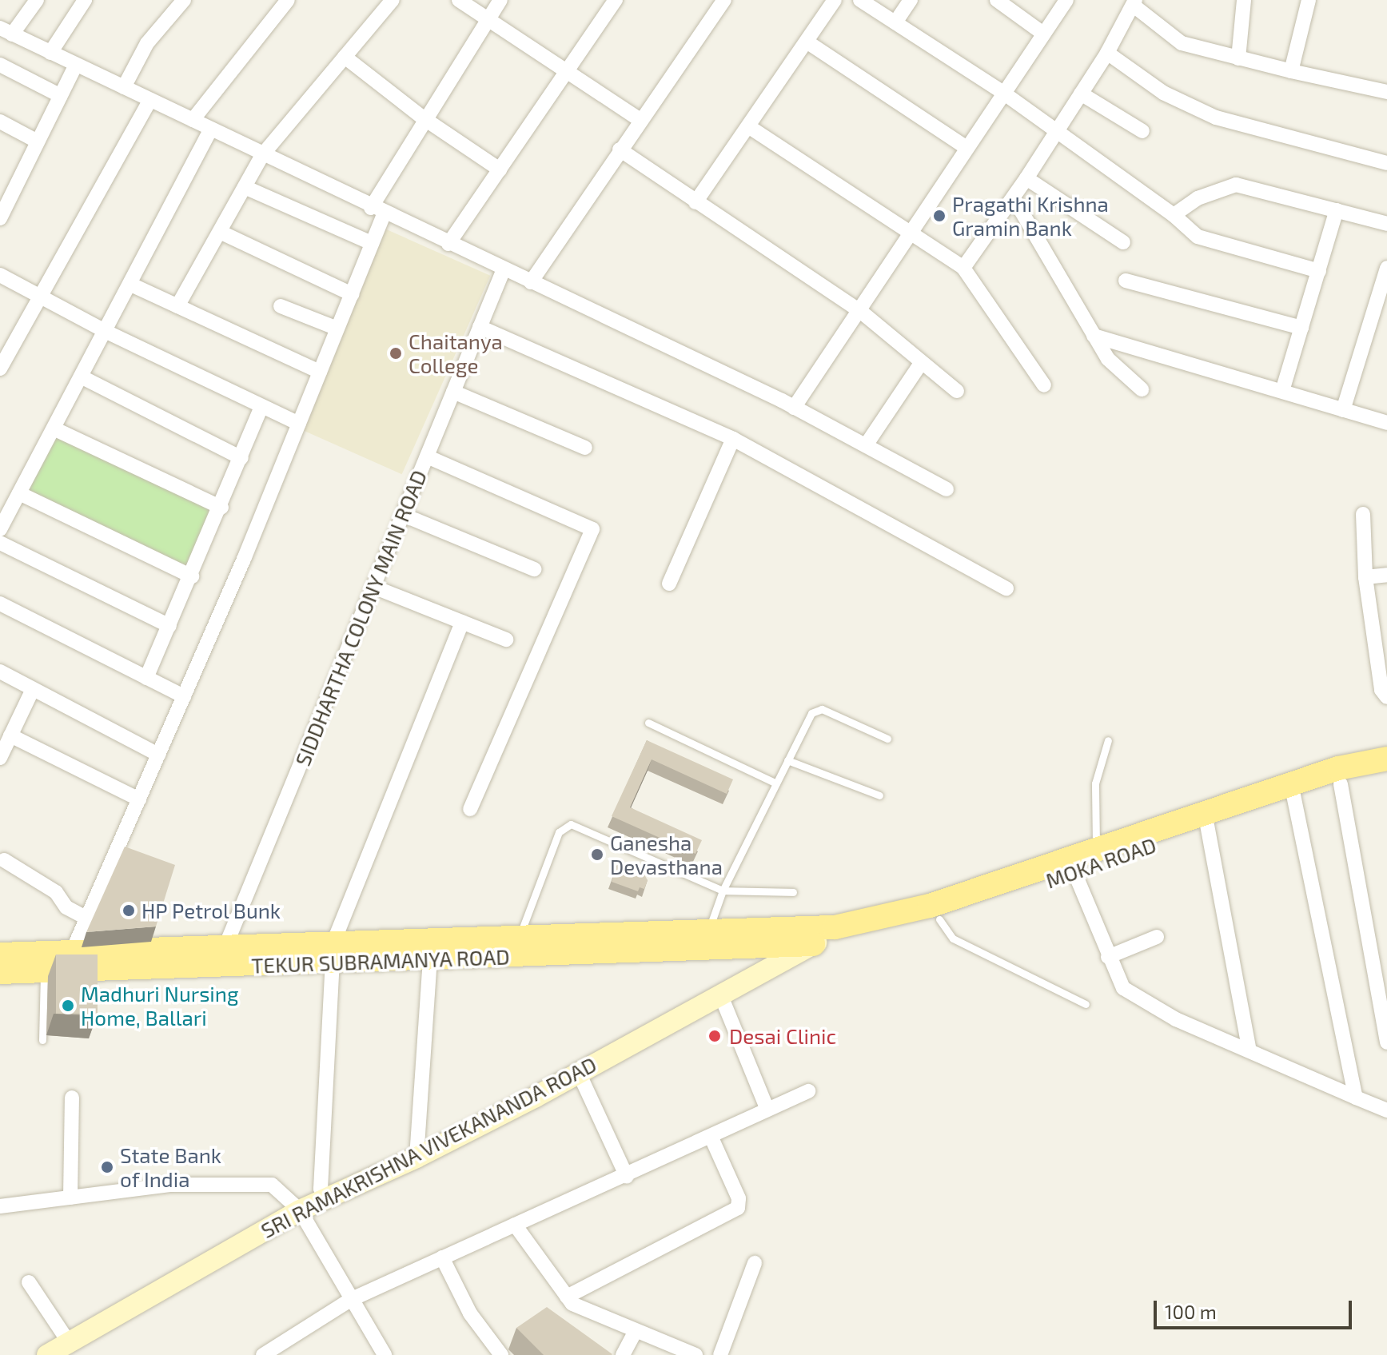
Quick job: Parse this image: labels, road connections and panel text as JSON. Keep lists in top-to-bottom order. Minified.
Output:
{"streets":{"main road":["MOKA ROAD","TEKUR SUBRAMANYA ROAD","SRI RAMAKRISHNA VIVEKANANDA ROAD"],"street":["SIDDHARTHA COLONY MAIN ROAD"]},"crossings":[["SIDDHARTHA COLONY MAIN ROAD","TEKUR SUBRAMANYA ROAD"],["MOKA ROAD","TEKUR SUBRAMANYA ROAD"],["MOKA ROAD","SRI RAMAKRISHNA VIVEKANANDA ROAD"]],"places":["Pragathi Krishna Gramin Bank","Chaitanya College","Ganesha Devasthana","HP Petrol Bunk","Madhuri Nursing Home, Ballari","Desai Clinic","State Bank of India"],"scale_bar":"100 m"}
